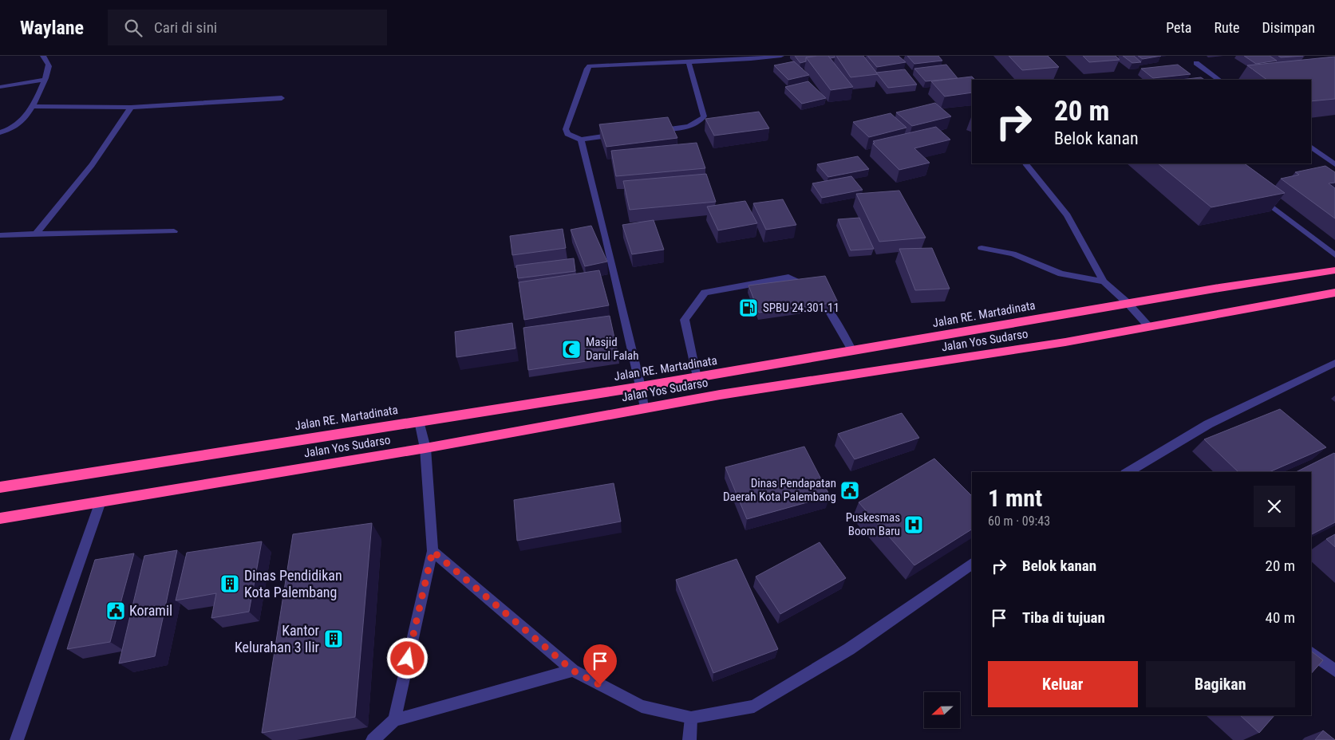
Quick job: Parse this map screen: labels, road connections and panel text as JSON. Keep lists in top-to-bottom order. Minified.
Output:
{"streets":{"highway":["Jalan RE. Martadinata","Jalan Yos Sudarso"]},"places":{"fuel station":["SPBU 24.301.11"],"mosque":["Masjid Darul Falah"],"public building":["Dinas Pendapatan Daerah Kota Palembang","Koramil"],"hospital":["Puskesmas Boom Baru"],"building":["Dinas Pendidikan Kota Palembang","Kantor Kelurahan 3 Ilir"]},"north":"left","page":{"header":"Waylane","search":"Cari di sini","nav":["Peta","Rute","Disimpan"],"turn":["20 m","Belok kanan"],"heading":["1 mnt","60 m · 09:43"],"list":[{"name":"Belok kanan","value":"20 m"},{"name":"Tiba di tujuan","value":"40 m"}],"buttons":["Keluar","Bagikan"]}}
